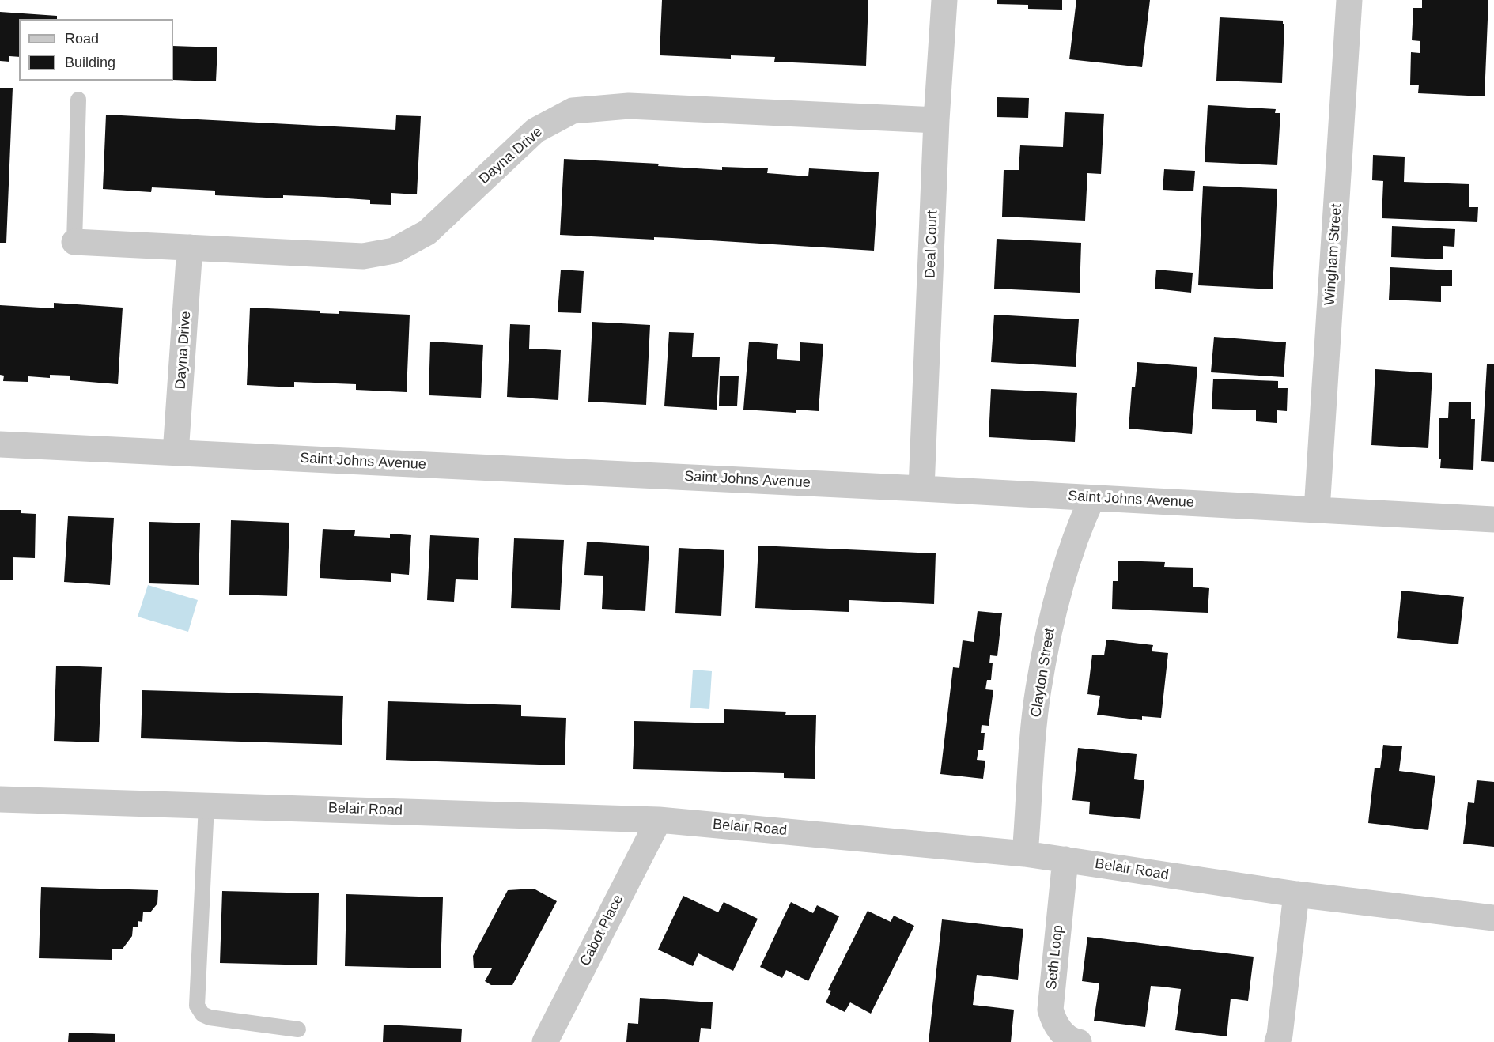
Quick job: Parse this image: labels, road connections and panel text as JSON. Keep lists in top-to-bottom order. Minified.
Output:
{"streets":{"street":["Dayna Drive","Deal Court","Wingham Street","Saint Johns Avenue","Clayton Street","Belair Road","Cabot Place","Seth Loop"]},"crossings":[["Dayna Drive","Deal Court"],["Dayna Drive","Saint Johns Avenue"],["Deal Court","Saint Johns Avenue"],["Wingham Street","Saint Johns Avenue"],["Saint Johns Avenue","Clayton Street"],["Clayton Street","Belair Road"],["Belair Road","Cabot Place"],["Belair Road","Seth Loop"]],"legend":["Road","Building"]}
